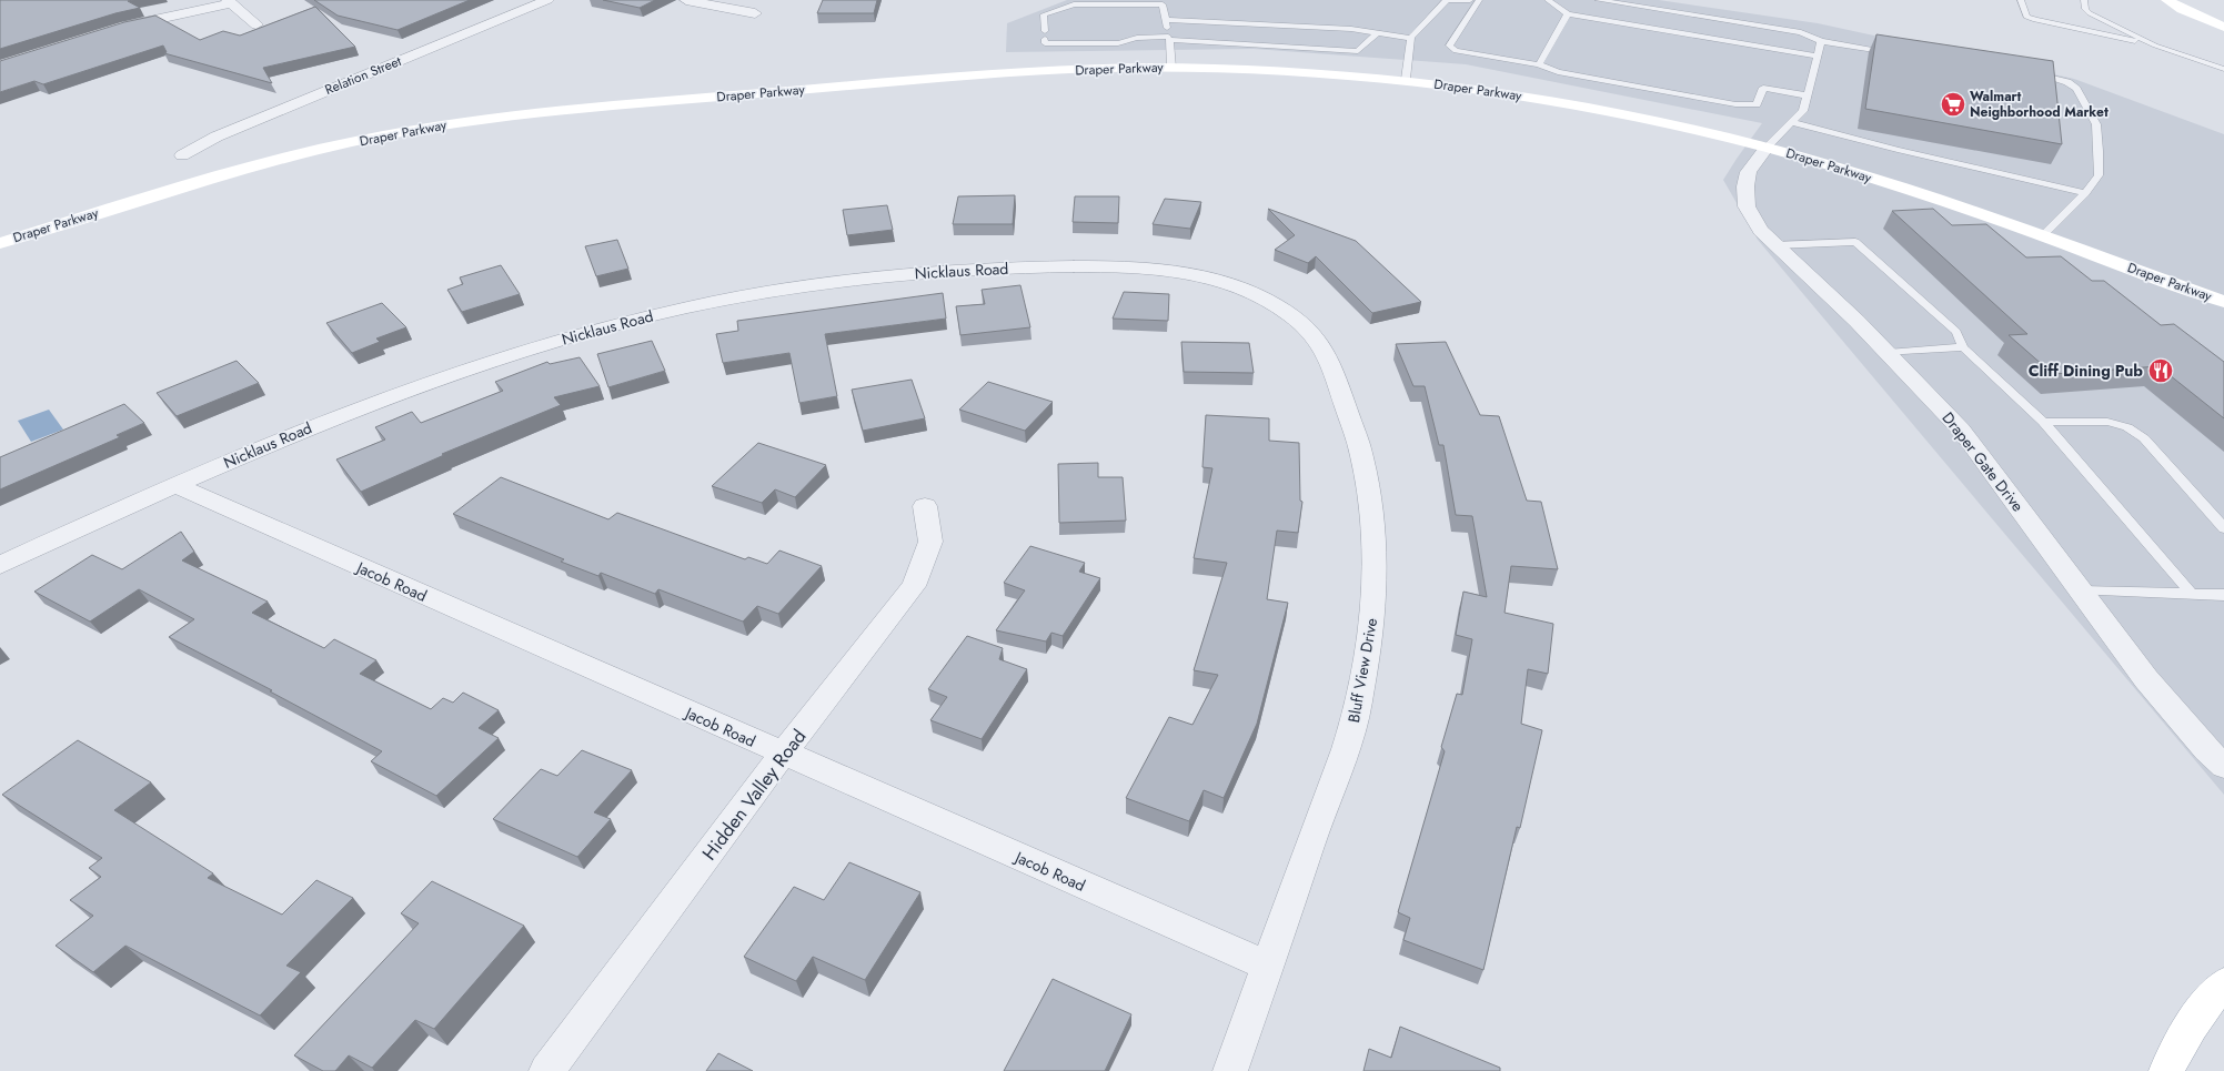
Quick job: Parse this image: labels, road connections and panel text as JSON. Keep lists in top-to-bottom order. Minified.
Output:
{"streets":{"main road":["Draper Parkway"],"street":["Relation Street","Nicklaus Road","Draper Gate Drive","Jacob Road","Bluff View Drive","Hidden Valley Road"]},"crossings":[["Draper Parkway","Draper Gate Drive"],["Nicklaus Road","Jacob Road"],["Nicklaus Road","Bluff View Drive"],["Jacob Road","Bluff View Drive"],["Jacob Road","Hidden Valley Road"]],"places":{"supermarket":["Walmart Neighborhood Market"],"restaurant":["Cliff Dining Pub"]}}
